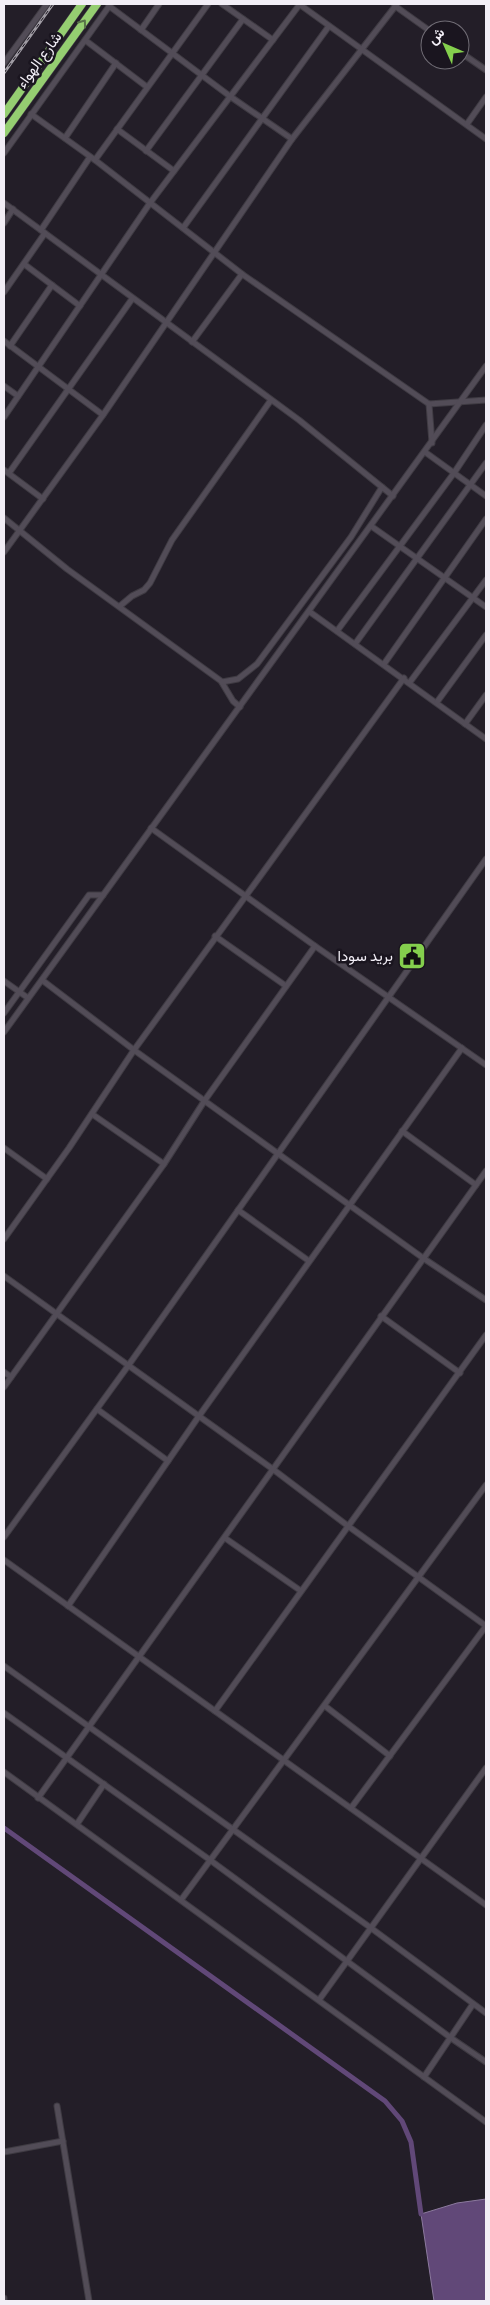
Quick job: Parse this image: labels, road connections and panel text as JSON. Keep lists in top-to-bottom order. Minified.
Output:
{"streets":{"highway":["شارع الهواء"]},"places":{"public building":["بريد سودا"]},"north":"top left"}
